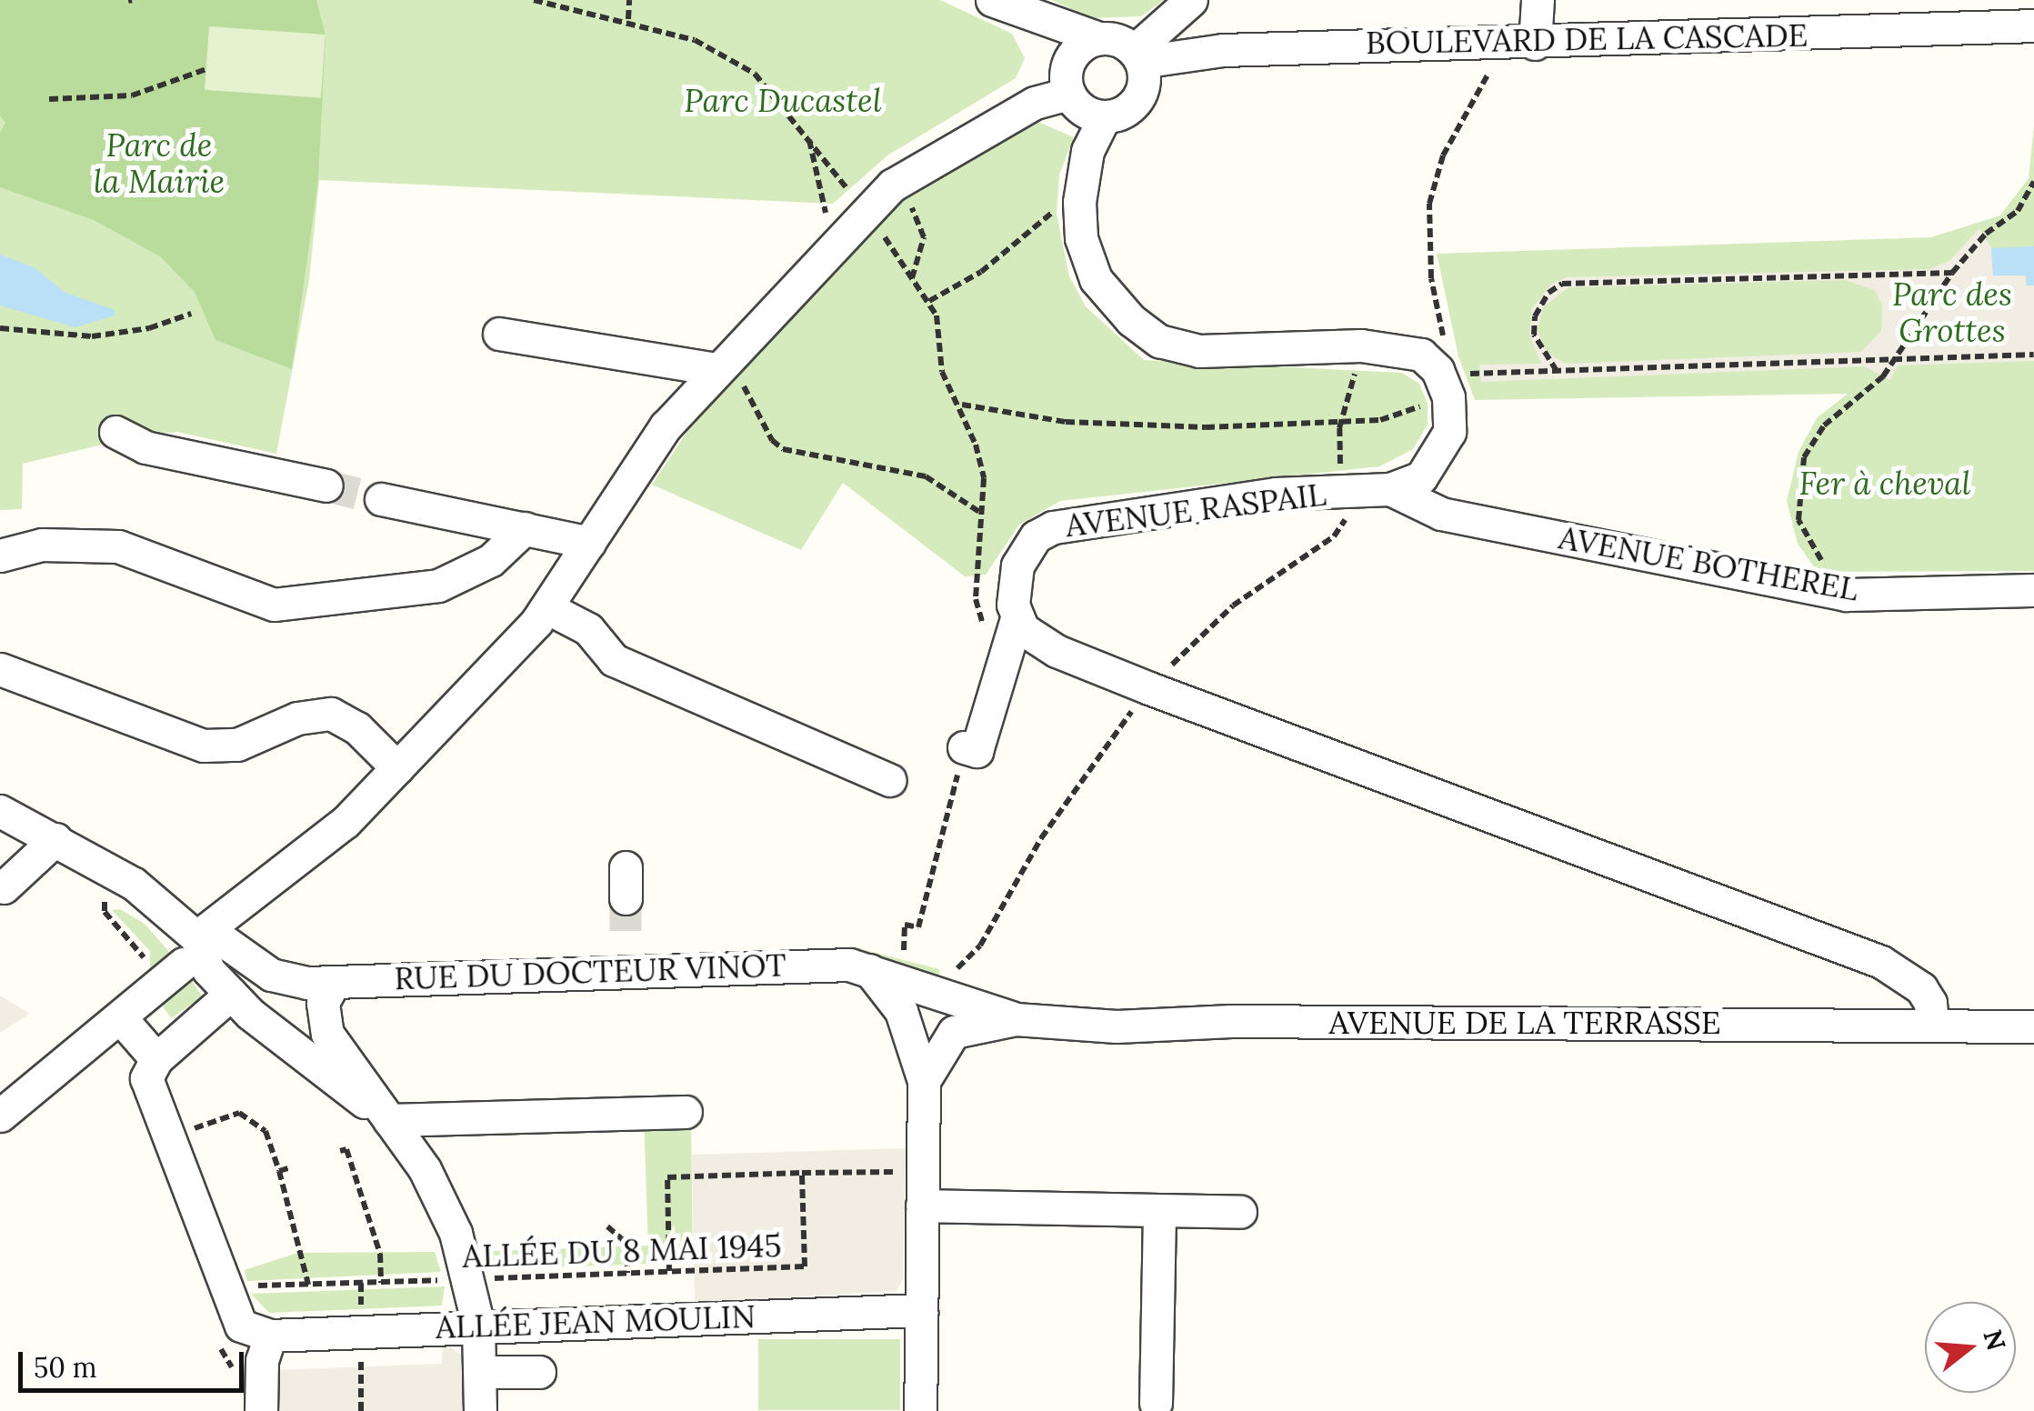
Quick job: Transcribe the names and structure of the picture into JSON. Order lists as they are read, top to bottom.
{
  "streets": {
    "street": [
      "BOULEVARD DE LA CASCADE",
      "AVENUE RASPAIL",
      "AVENUE BOTHEREL",
      "RUE DU DOCTEUR VINOT",
      "AVENUE DE LA TERRASSE",
      "ALLÉE JEAN MOULIN"
    ],
    "path": ["ALLÉE DU 8 MAI 1945"]
  },
  "crossings": [
    ["AVENUE RASPAIL", "AVENUE BOTHEREL"],
    ["RUE DU DOCTEUR VINOT", "AVENUE DE LA TERRASSE"]
  ],
  "parks": [
    "Parc Ducastel",
    "Parc de la Mairie",
    "Parc des Grottes",
    "Fer à cheval"
  ],
  "scale_bar": "50 m",
  "north": "right"
}
